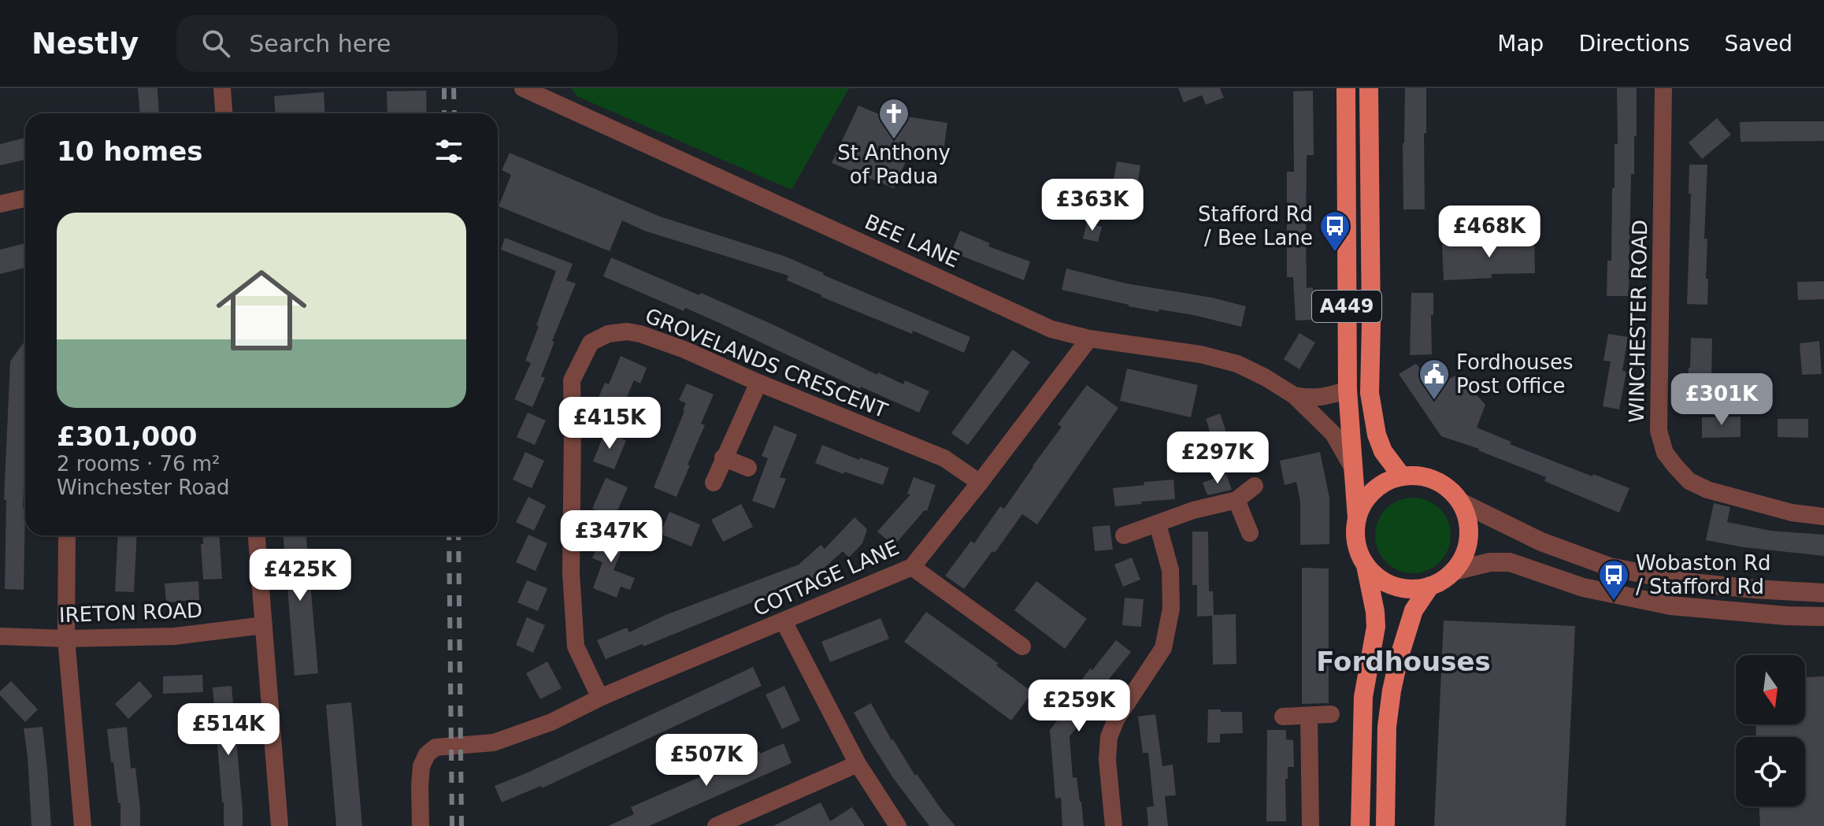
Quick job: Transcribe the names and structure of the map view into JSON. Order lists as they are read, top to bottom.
{
  "streets": {
    "highway": ["A449"],
    "street": [
      "BEE LANE",
      "WINCHESTER ROAD",
      "GROVELANDS CRESCENT",
      "COTTAGE LANE",
      "IRETON ROAD"
    ]
  },
  "crossings": [
    ["BEE LANE", "A449"],
    ["BEE LANE", "COTTAGE LANE"],
    ["GROVELANDS CRESCENT", "COTTAGE LANE"]
  ],
  "districts": ["Fordhouses"],
  "places": {
    "church": ["St Anthony of Padua"],
    "bus stop": ["Stafford Rd / Bee Lane", "Wobaston Rd / Stafford Rd"],
    "public building": ["Fordhouses Post Office"]
  },
  "north": "bottom",
  "page": {
    "header": "Nestly",
    "search": "Search here",
    "nav": ["Map", "Directions", "Saved"],
    "heading": "10 homes",
    "price": [
      "£363K",
      "£468K",
      "£301K",
      "£415K",
      "£297K",
      "£347K",
      "£425K",
      "£259K",
      "£514K",
      "£507K"
    ],
    "list": [
      {
        "name": "£301,000",
        "note": "2 rooms · 76 m² · Winchester Road"
      }
    ]
  }
}
